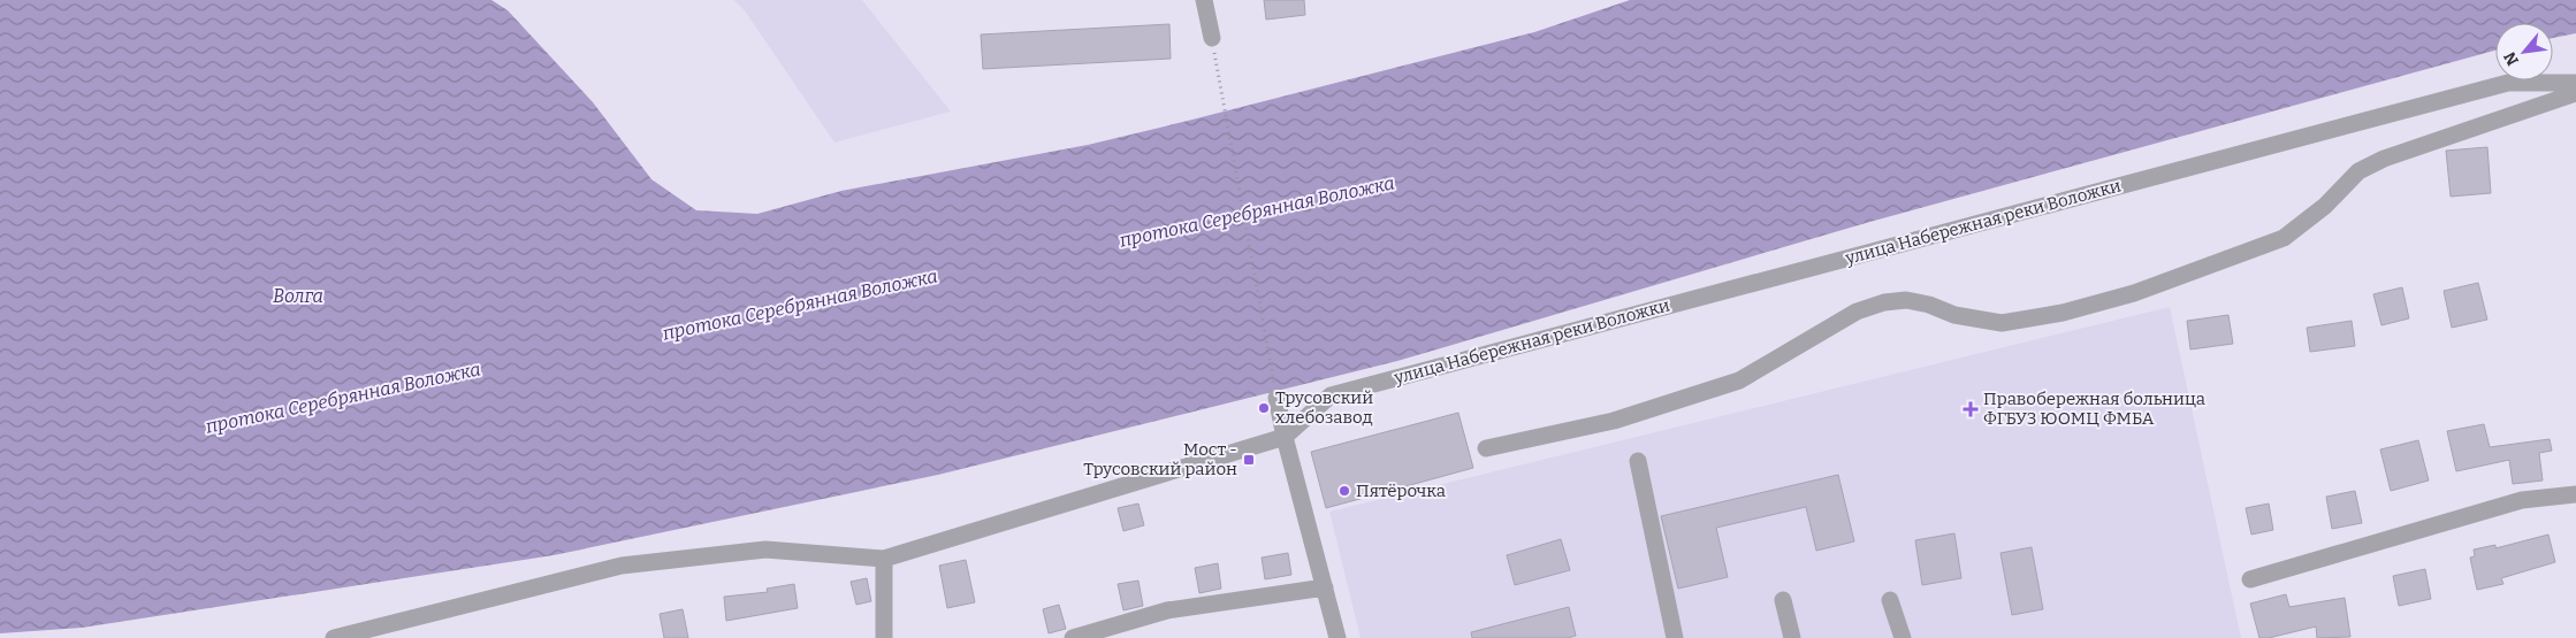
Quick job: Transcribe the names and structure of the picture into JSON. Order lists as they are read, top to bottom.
{
  "streets": {
    "street": ["улица Набережная реки Воложки"]
  },
  "water": ["протока Серебрянная Воложка", "Волга"],
  "places": {
    "other": ["Трусовский хлебозавод", "Пятёрочка"],
    "health": ["Правобережная больница ФГБУЗ ЮОМЦ ФМБА"],
    "transit": ["Мост - Трусовский район"]
  },
  "north": "bottom left"
}
